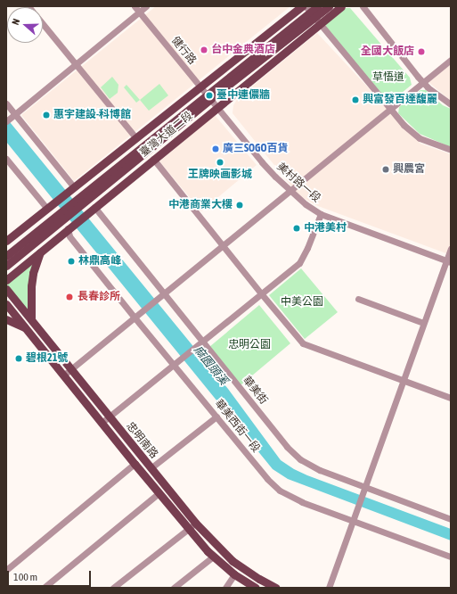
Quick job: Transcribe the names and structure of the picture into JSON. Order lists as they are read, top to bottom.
{
  "streets": {
    "main road": ["臺灣大道二段", "忠明南路"],
    "street": [
      "健行路",
      "美村路一段",
      "華美街",
      "華美西街一段"
    ]
  },
  "crossings": [
    ["健行路", "臺灣大道二段"],
    ["健行路", "美村路一段"],
    ["臺灣大道二段", "美村路一段"],
    ["臺灣大道二段", "華美街"],
    ["臺灣大道二段", "華美西街一段"]
  ],
  "water": ["麻園頭溪"],
  "parks": ["草悟道", "中美公園", "忠明公園"],
  "places": [
    "台中金典酒店",
    "全國大飯店",
    "臺中連儂牆",
    "興富發百達馥麗",
    "惠宇建設-科博館",
    "廣三SOGO百貨",
    "王牌映画影城",
    "興農宮",
    "中港商業大樓",
    "中港美村",
    "林鼎高峰",
    "長春診所",
    "碧根21號"
  ],
  "scale_bar": "100 m",
  "north": "left"
}
